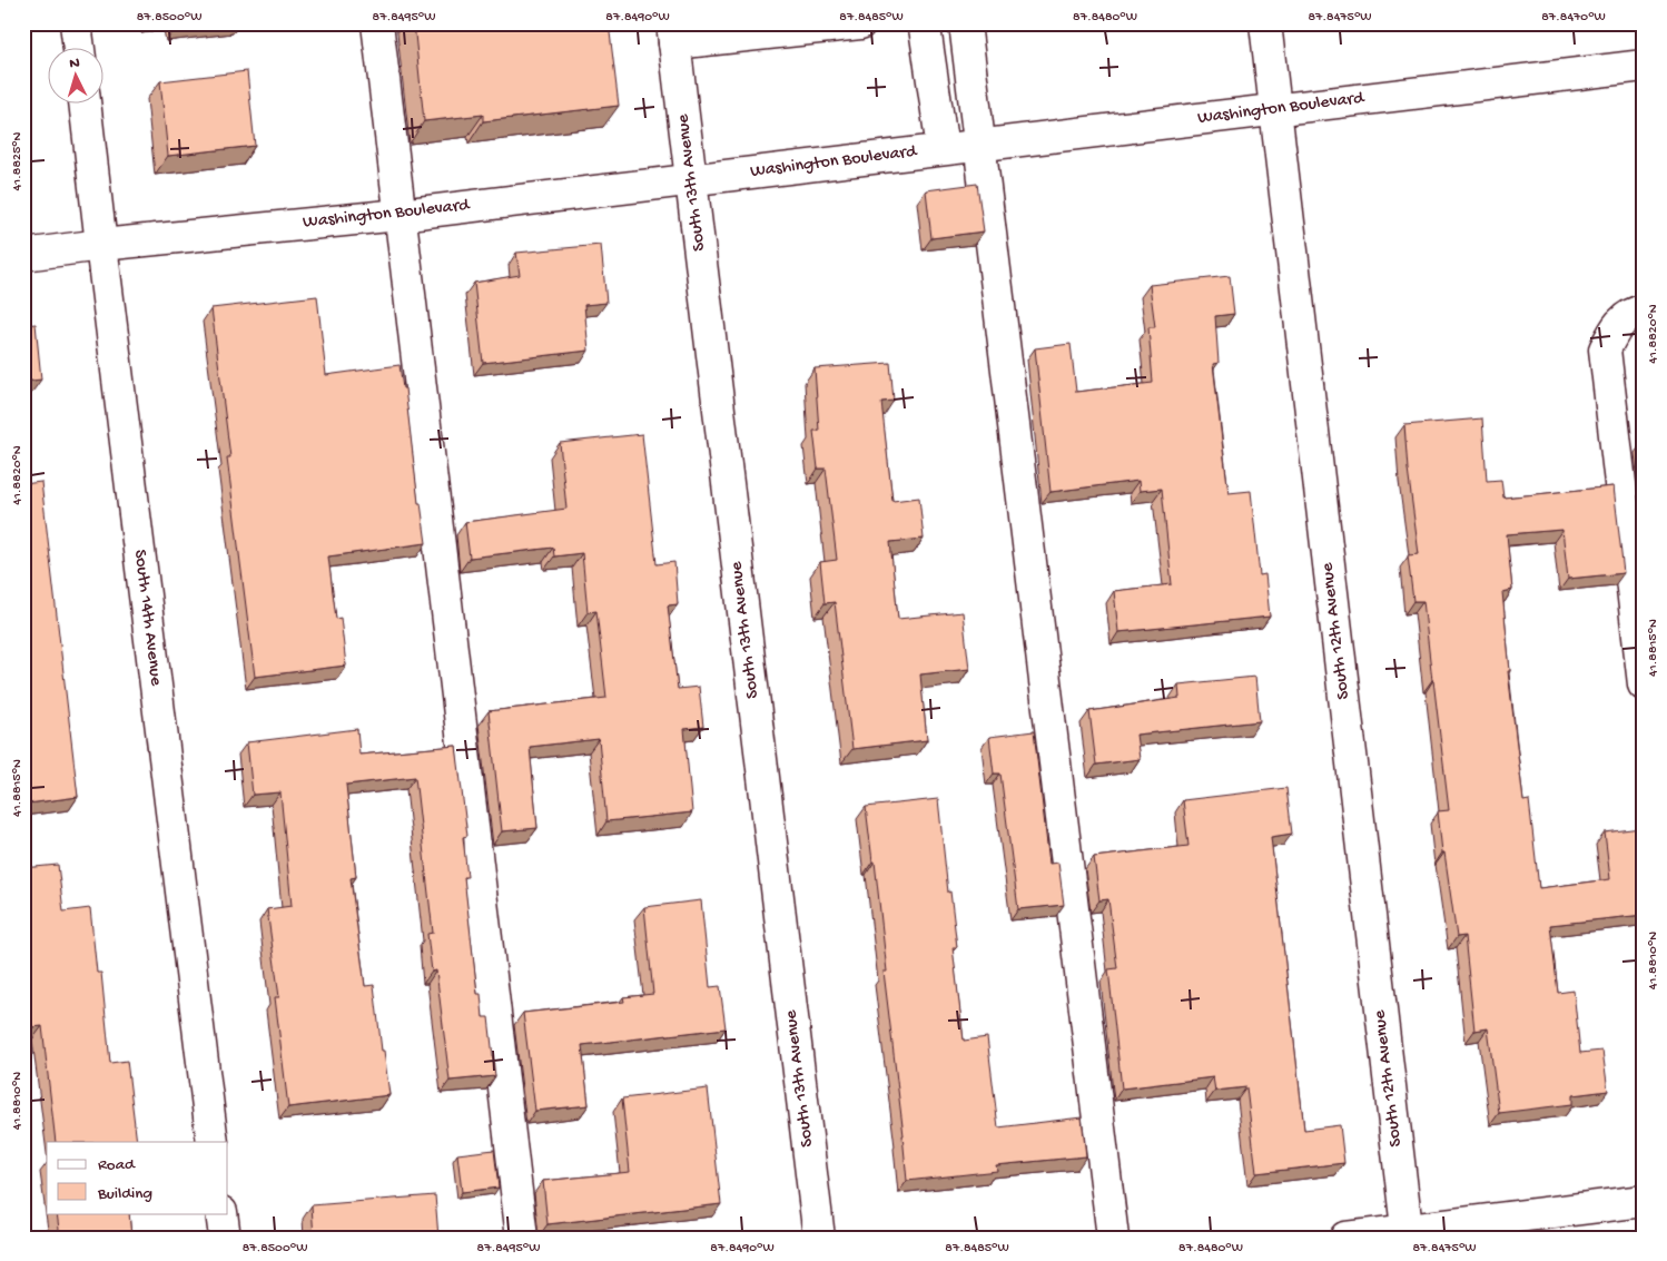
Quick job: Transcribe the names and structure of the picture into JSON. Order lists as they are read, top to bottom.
{
  "streets": {
    "street": [
      "Washington Boulevard",
      "South 13th Avenue",
      "South 14th Avenue",
      "South 12th Avenue"
    ]
  },
  "crossings": [
    ["Washington Boulevard", "South 13th Avenue"],
    ["Washington Boulevard", "South 14th Avenue"],
    ["Washington Boulevard", "South 12th Avenue"]
  ],
  "legend": ["Road", "Building"],
  "north": "top",
  "coordinates": [
    "87.8500°W",
    "87.8495°W",
    "87.8490°W",
    "87.8485°W",
    "87.8480°W",
    "87.8475°W",
    "87.8470°W",
    "41.8825°N",
    "41.8820°N",
    "41.8815°N",
    "41.8810°N"
  ]
}
